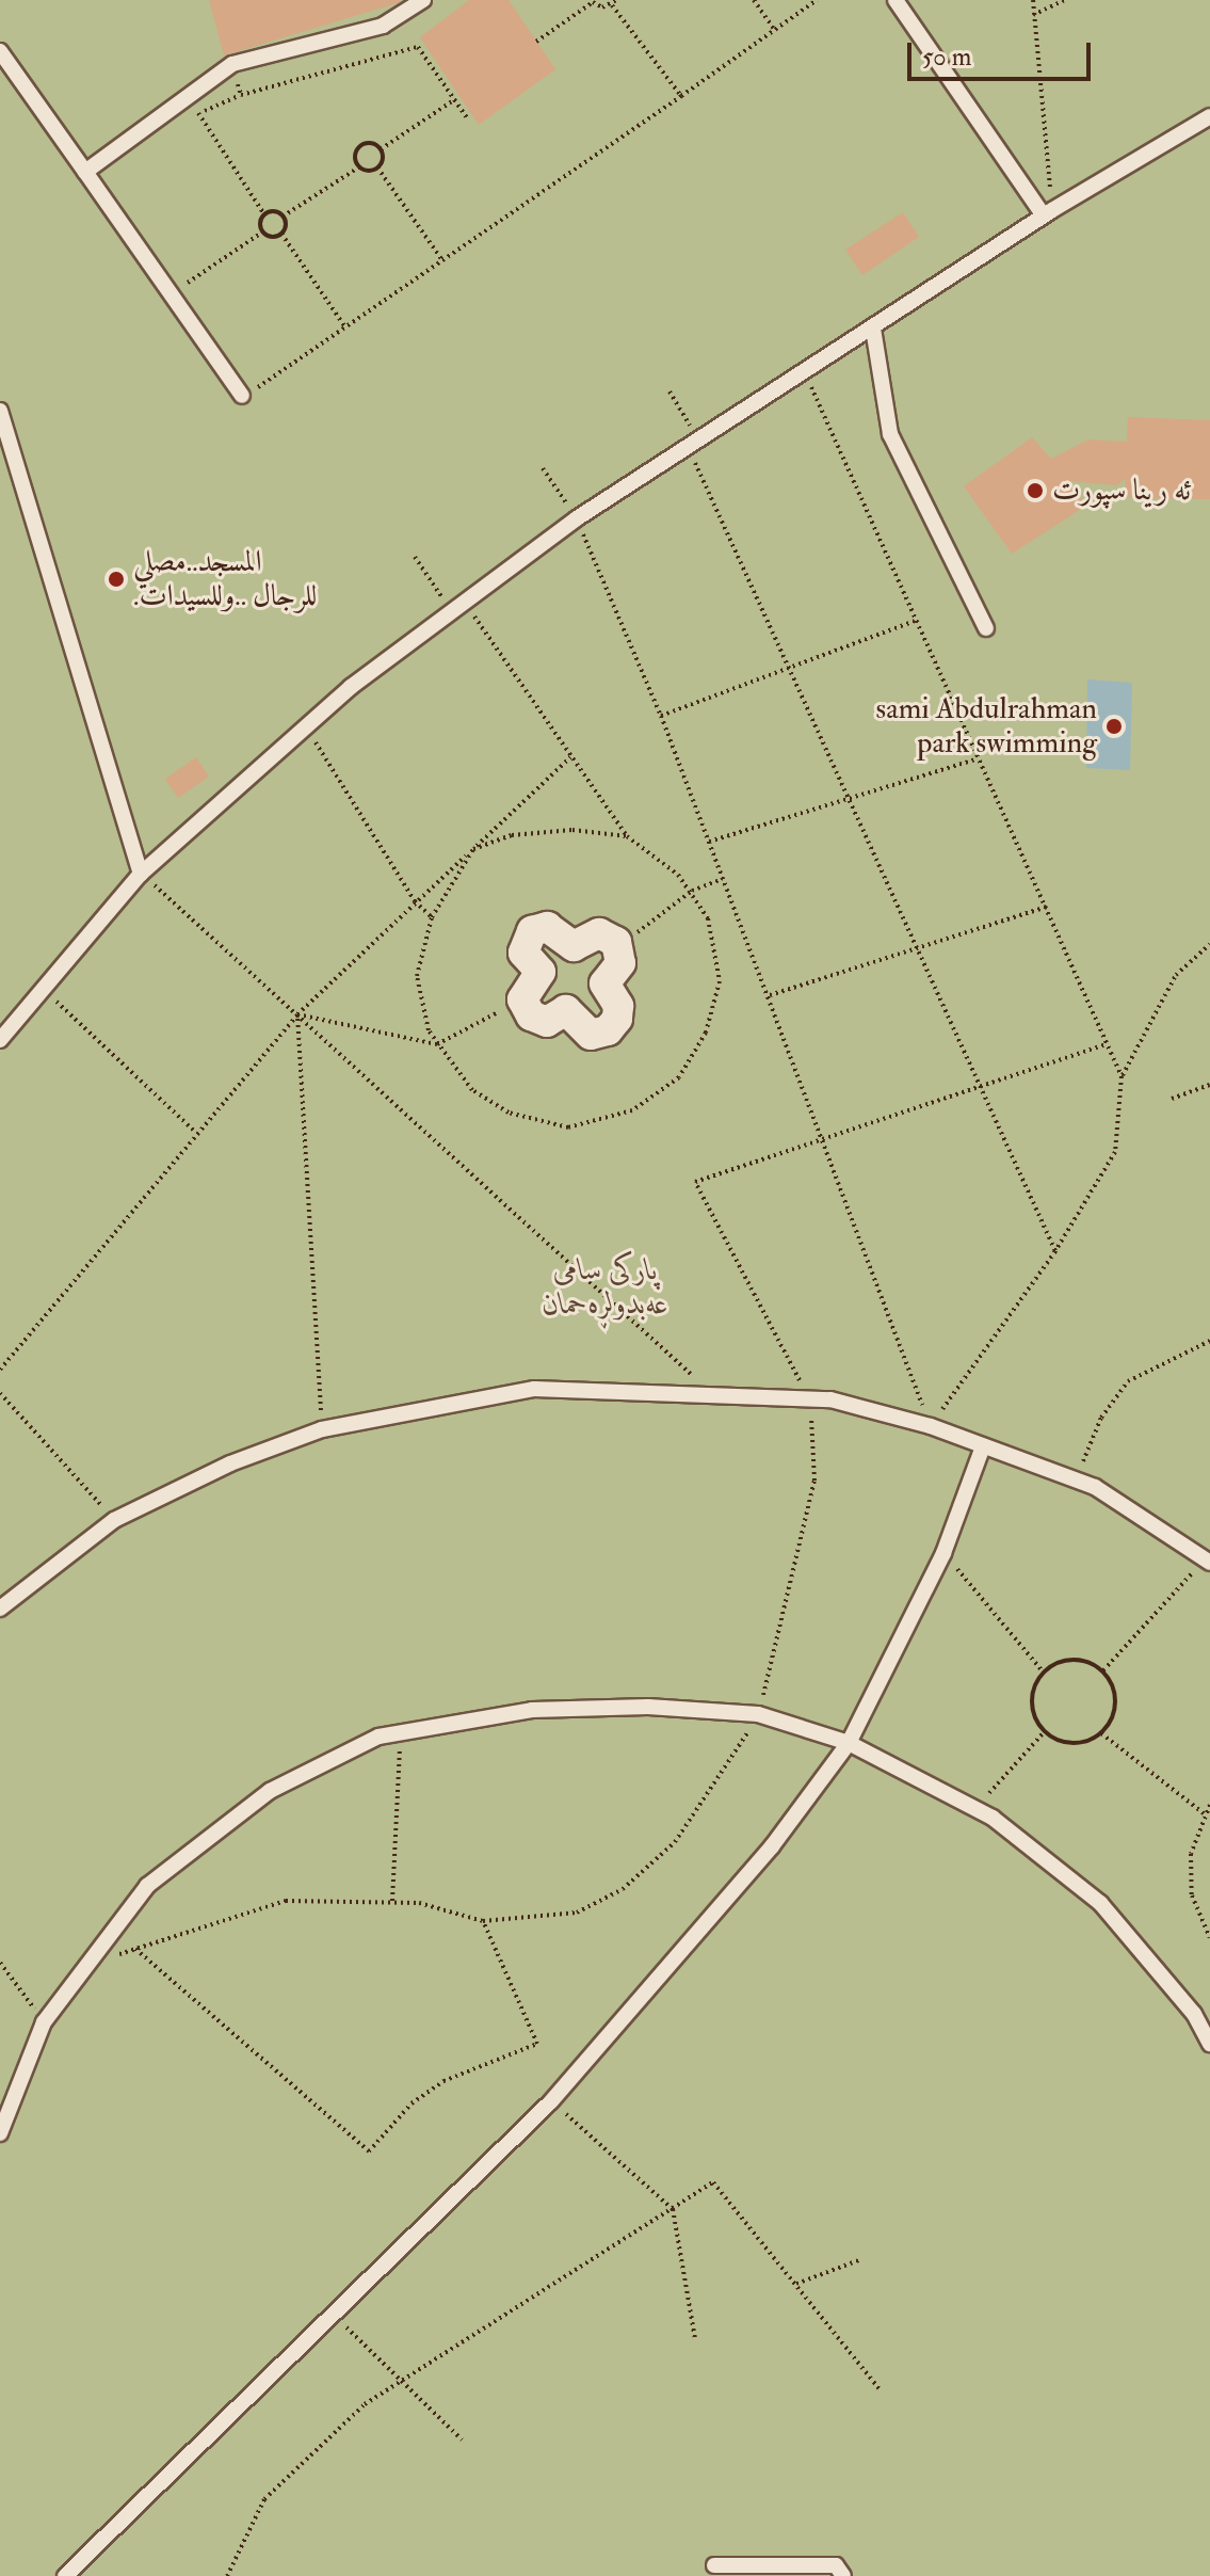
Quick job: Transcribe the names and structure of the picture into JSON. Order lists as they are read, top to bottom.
{
  "parks": ["پارکی سامی عەبدولڕەحمان"],
  "places": ["ئه رينا سپورت", "المسجد..مصلي .للرجال ..وللسيدات", "sami Abdulrahman park swimming"],
  "scale_bar": "50 m"
}
